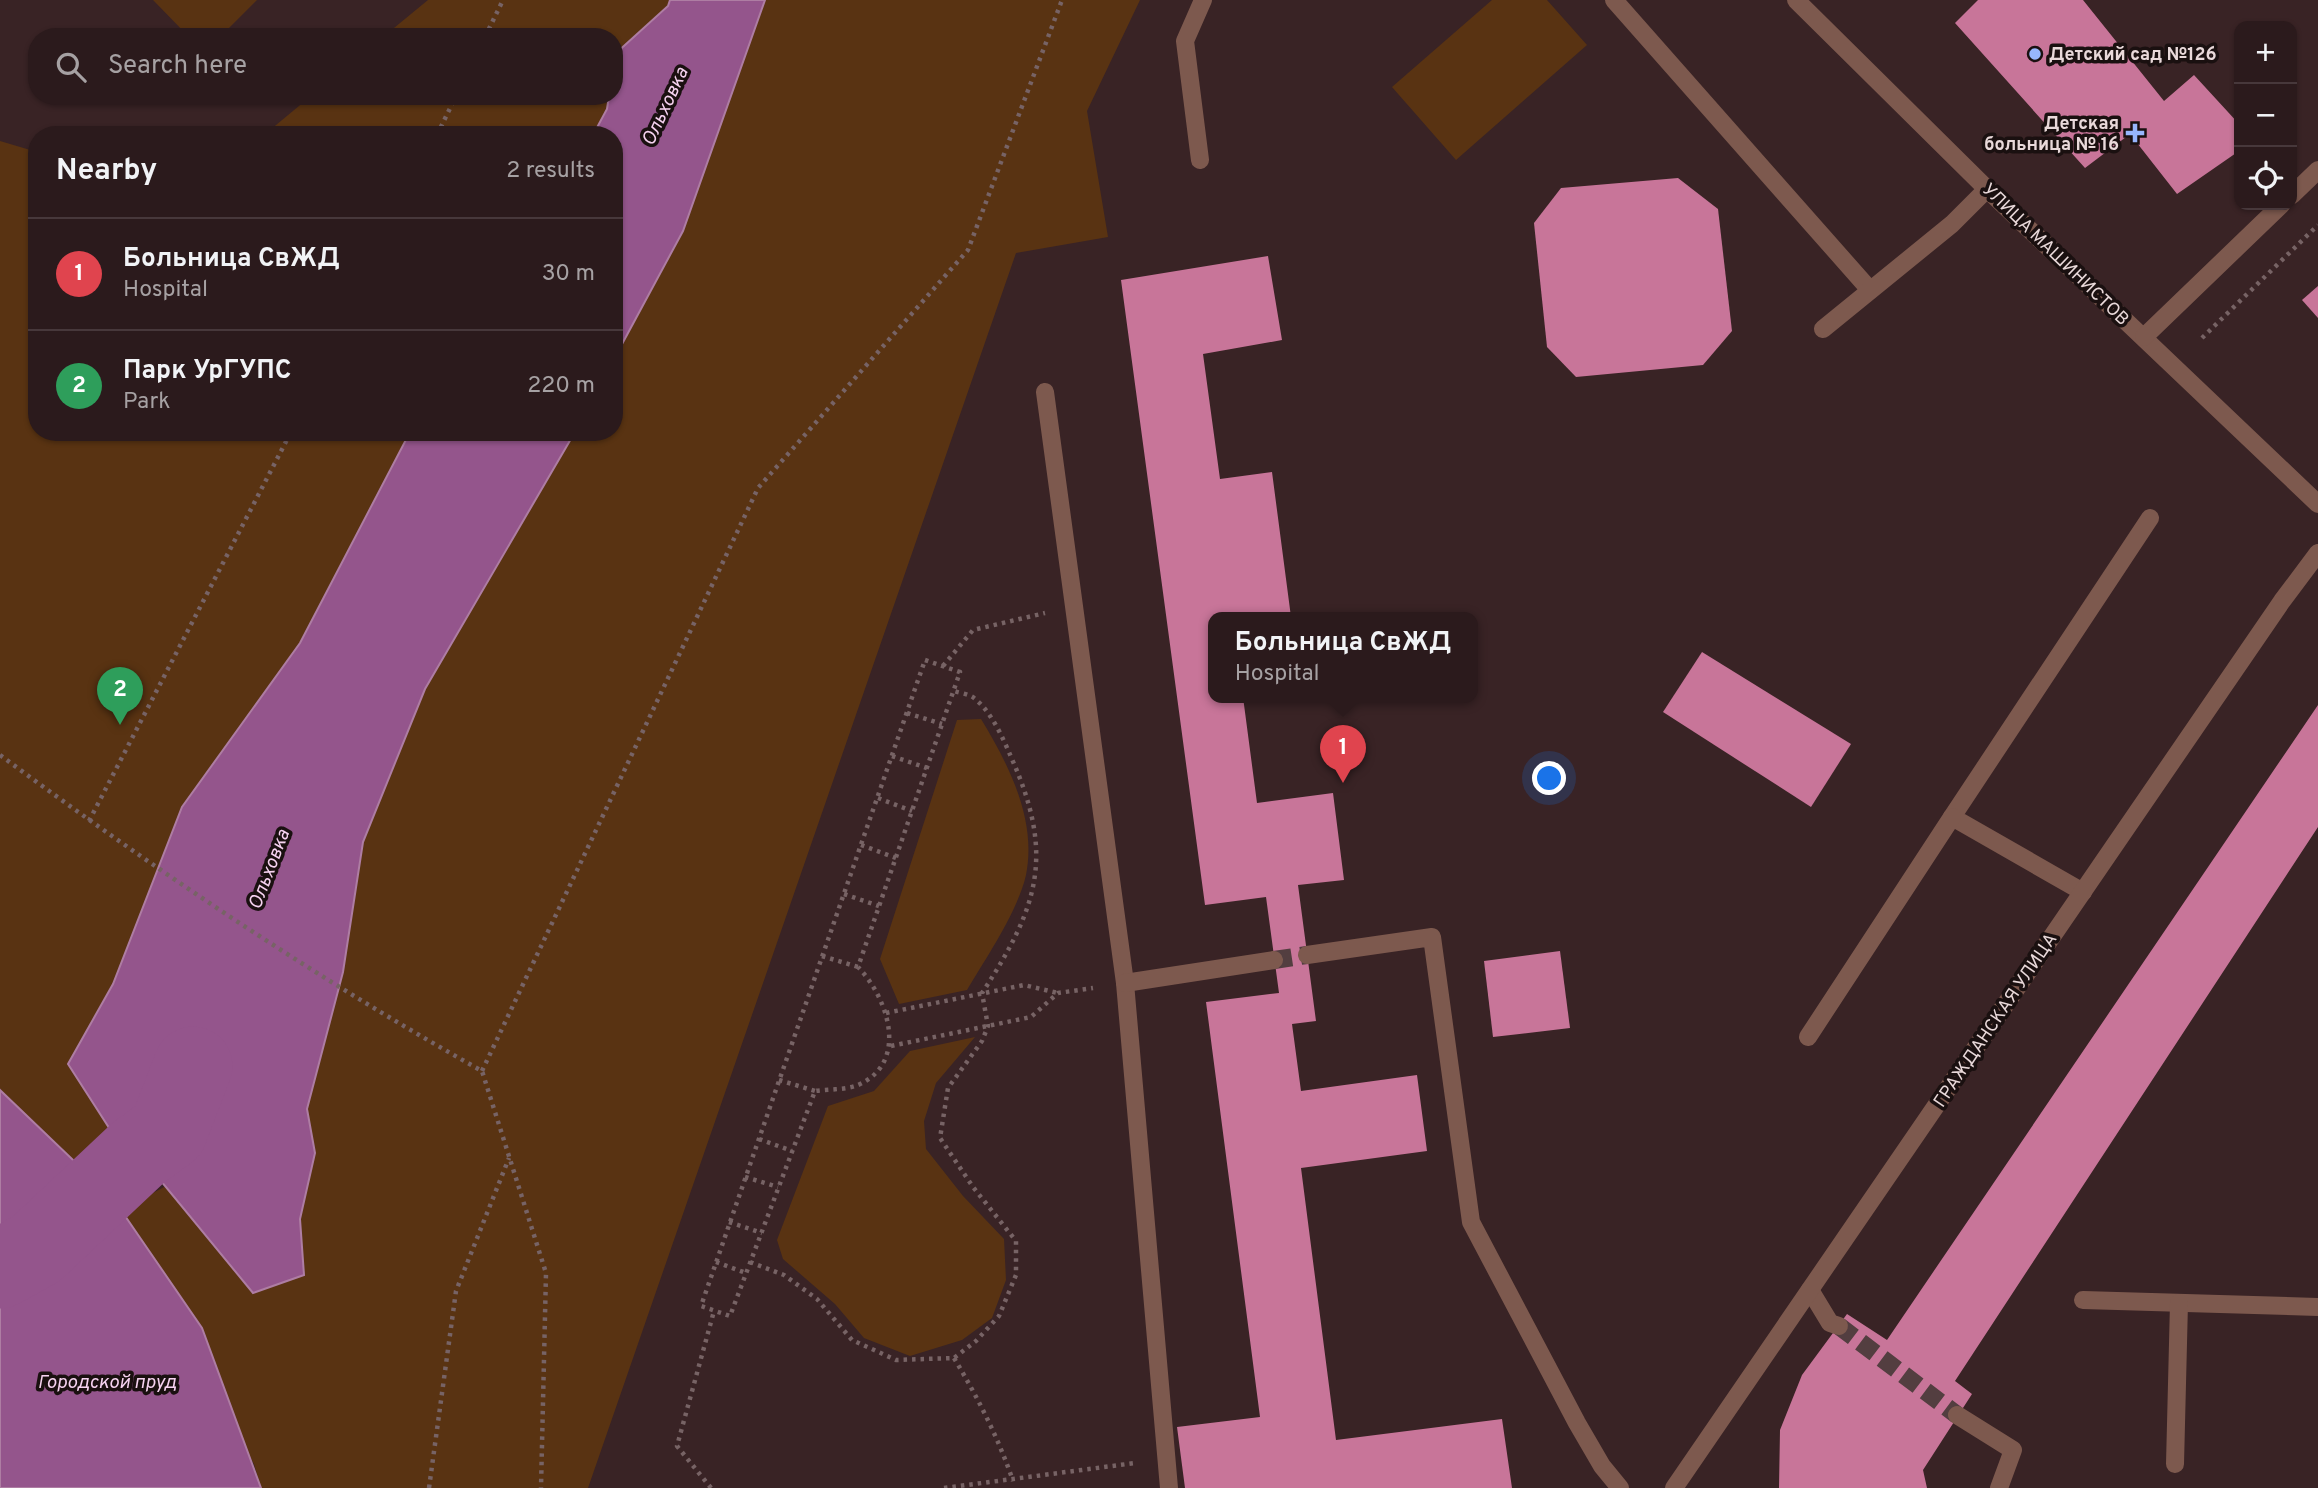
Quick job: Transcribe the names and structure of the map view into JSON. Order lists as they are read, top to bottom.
{
  "streets": {
    "street": ["УЛИЦА МАШИНИСТОВ", "ГРАЖДАНСКАЯ УЛИЦА"]
  },
  "water": ["Ольховка", "Городской пруд"],
  "places": {
    "other": ["Детский сад №126"],
    "health": ["Детская больница № 16"]
  },
  "page": {
    "map_buttons": ["+", "−"],
    "search": "Search here",
    "heading": ["Nearby", "2 results"],
    "list": [
      {
        "mark": "1",
        "name": "Больница СвЖД",
        "note": "Hospital",
        "value": "30 m"
      },
      {
        "mark": "2",
        "name": "Парк УрГУПС",
        "note": "Park",
        "value": "220 m"
      }
    ],
    "popup": ["Больница СвЖД", "Hospital"],
    "pins": ["2", "1"]
  }
}
